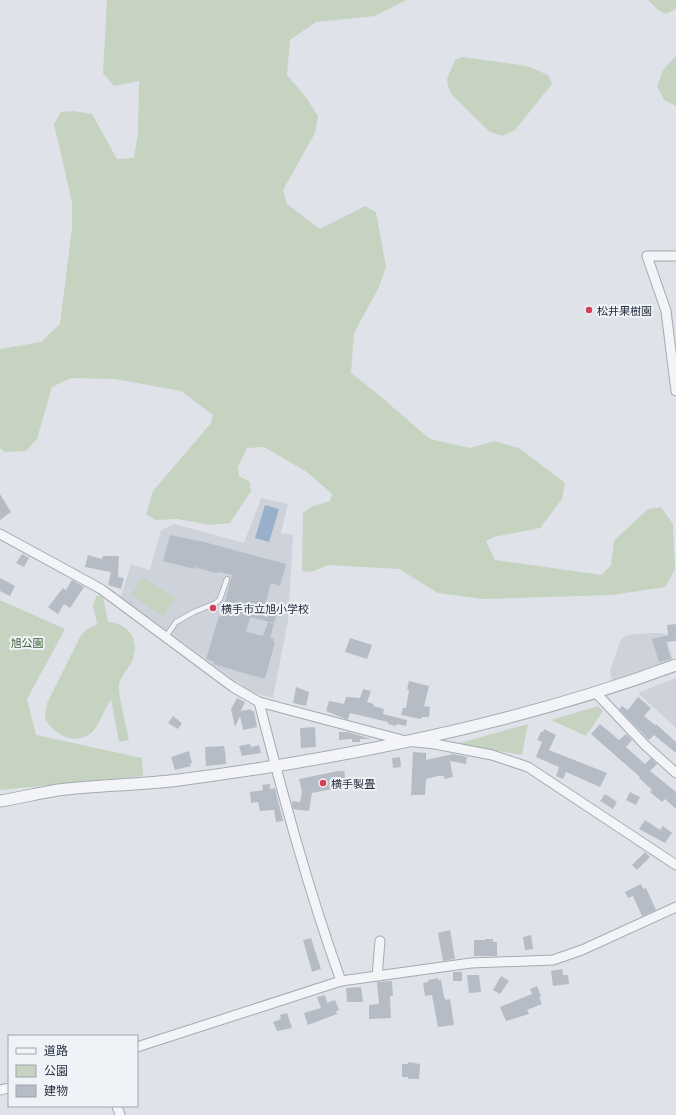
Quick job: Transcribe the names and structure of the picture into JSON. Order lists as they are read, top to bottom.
{
  "parks": ["旭公園"],
  "places": ["松井果樹園", "横手市立旭小学校", "横手製畳"],
  "legend": ["道路", "公園", "建物"]
}
